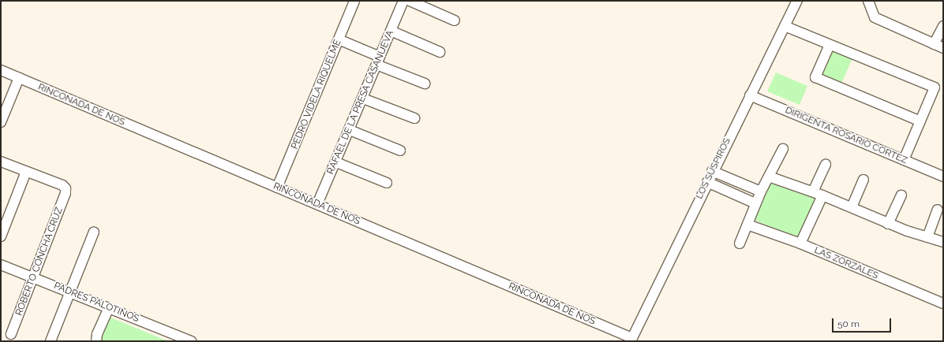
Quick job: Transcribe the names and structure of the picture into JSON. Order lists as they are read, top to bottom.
{
  "streets": {
    "street": [
      "PEDRO VIDELA RIQUELME",
      "RAFAEL DE LA PRESA CASANUEVA",
      "RINCONADA DE NOS",
      "DIRIGENTA ROSARIO CORTEZ",
      "LOS SUSPIROS",
      "ROBERTO CONCHA CRUZ",
      "LAS ZORZALES",
      "PADRES PALOTINOS"
    ]
  },
  "crossings": [
    ["PEDRO VIDELA RIQUELME", "RINCONADA DE NOS"],
    ["RAFAEL DE LA PRESA CASANUEVA", "RINCONADA DE NOS"],
    ["RINCONADA DE NOS", "LOS SUSPIROS"],
    ["DIRIGENTA ROSARIO CORTEZ", "LOS SUSPIROS"],
    ["ROBERTO CONCHA CRUZ", "PADRES PALOTINOS"]
  ],
  "scale_bar": "50 m"
}
